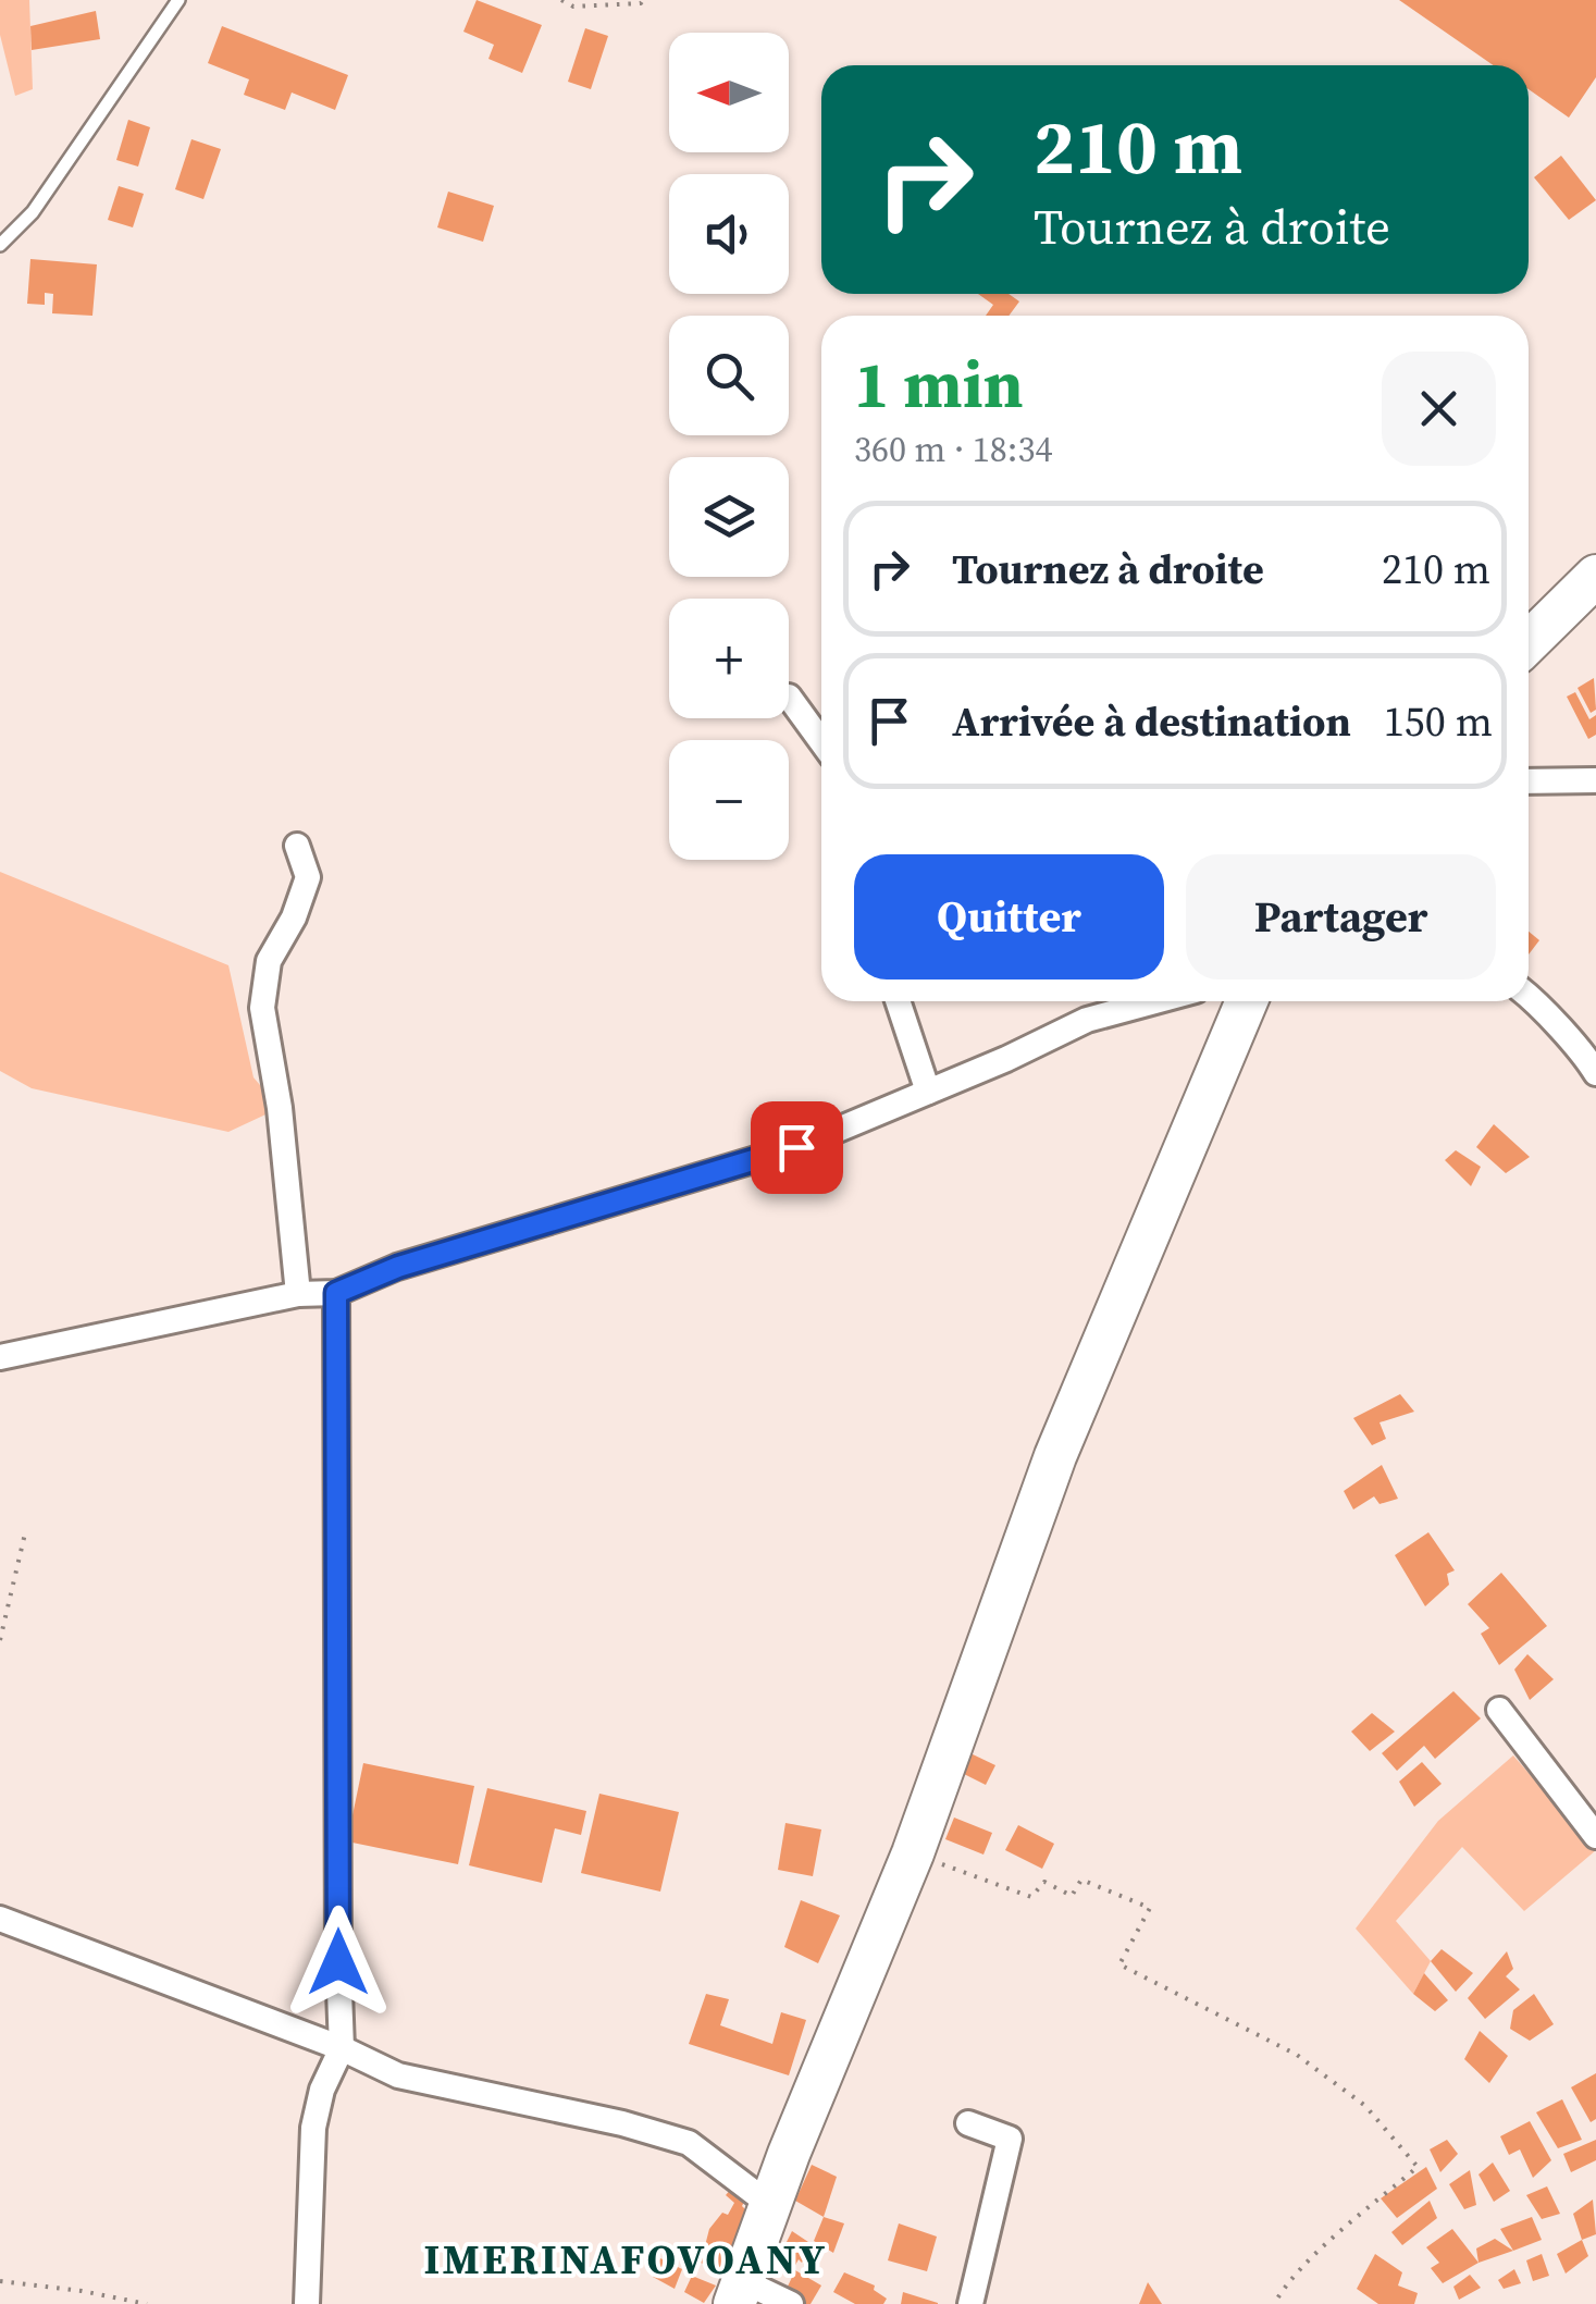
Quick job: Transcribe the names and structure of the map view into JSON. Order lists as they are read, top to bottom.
{
  "districts": ["IMERINAFOVOANY"],
  "north": "left",
  "page": {
    "map_buttons": ["+", "−"],
    "turn": ["210 m", "Tournez à droite"],
    "heading": ["1 min", "360 m · 18:34"],
    "list": [
      {
        "name": "Tournez à droite",
        "value": "210 m"
      },
      {
        "name": "Arrivée à destination",
        "value": "150 m"
      }
    ],
    "buttons": ["Quitter", "Partager"]
  }
}
